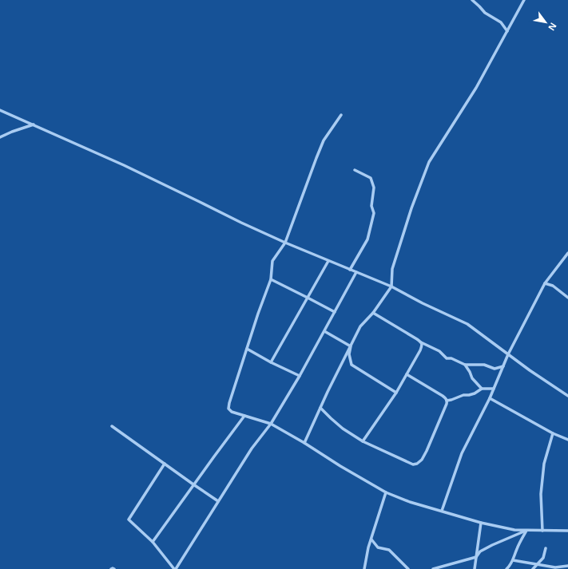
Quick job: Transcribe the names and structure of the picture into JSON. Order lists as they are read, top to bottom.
{
  "north": "bottom right"
}
